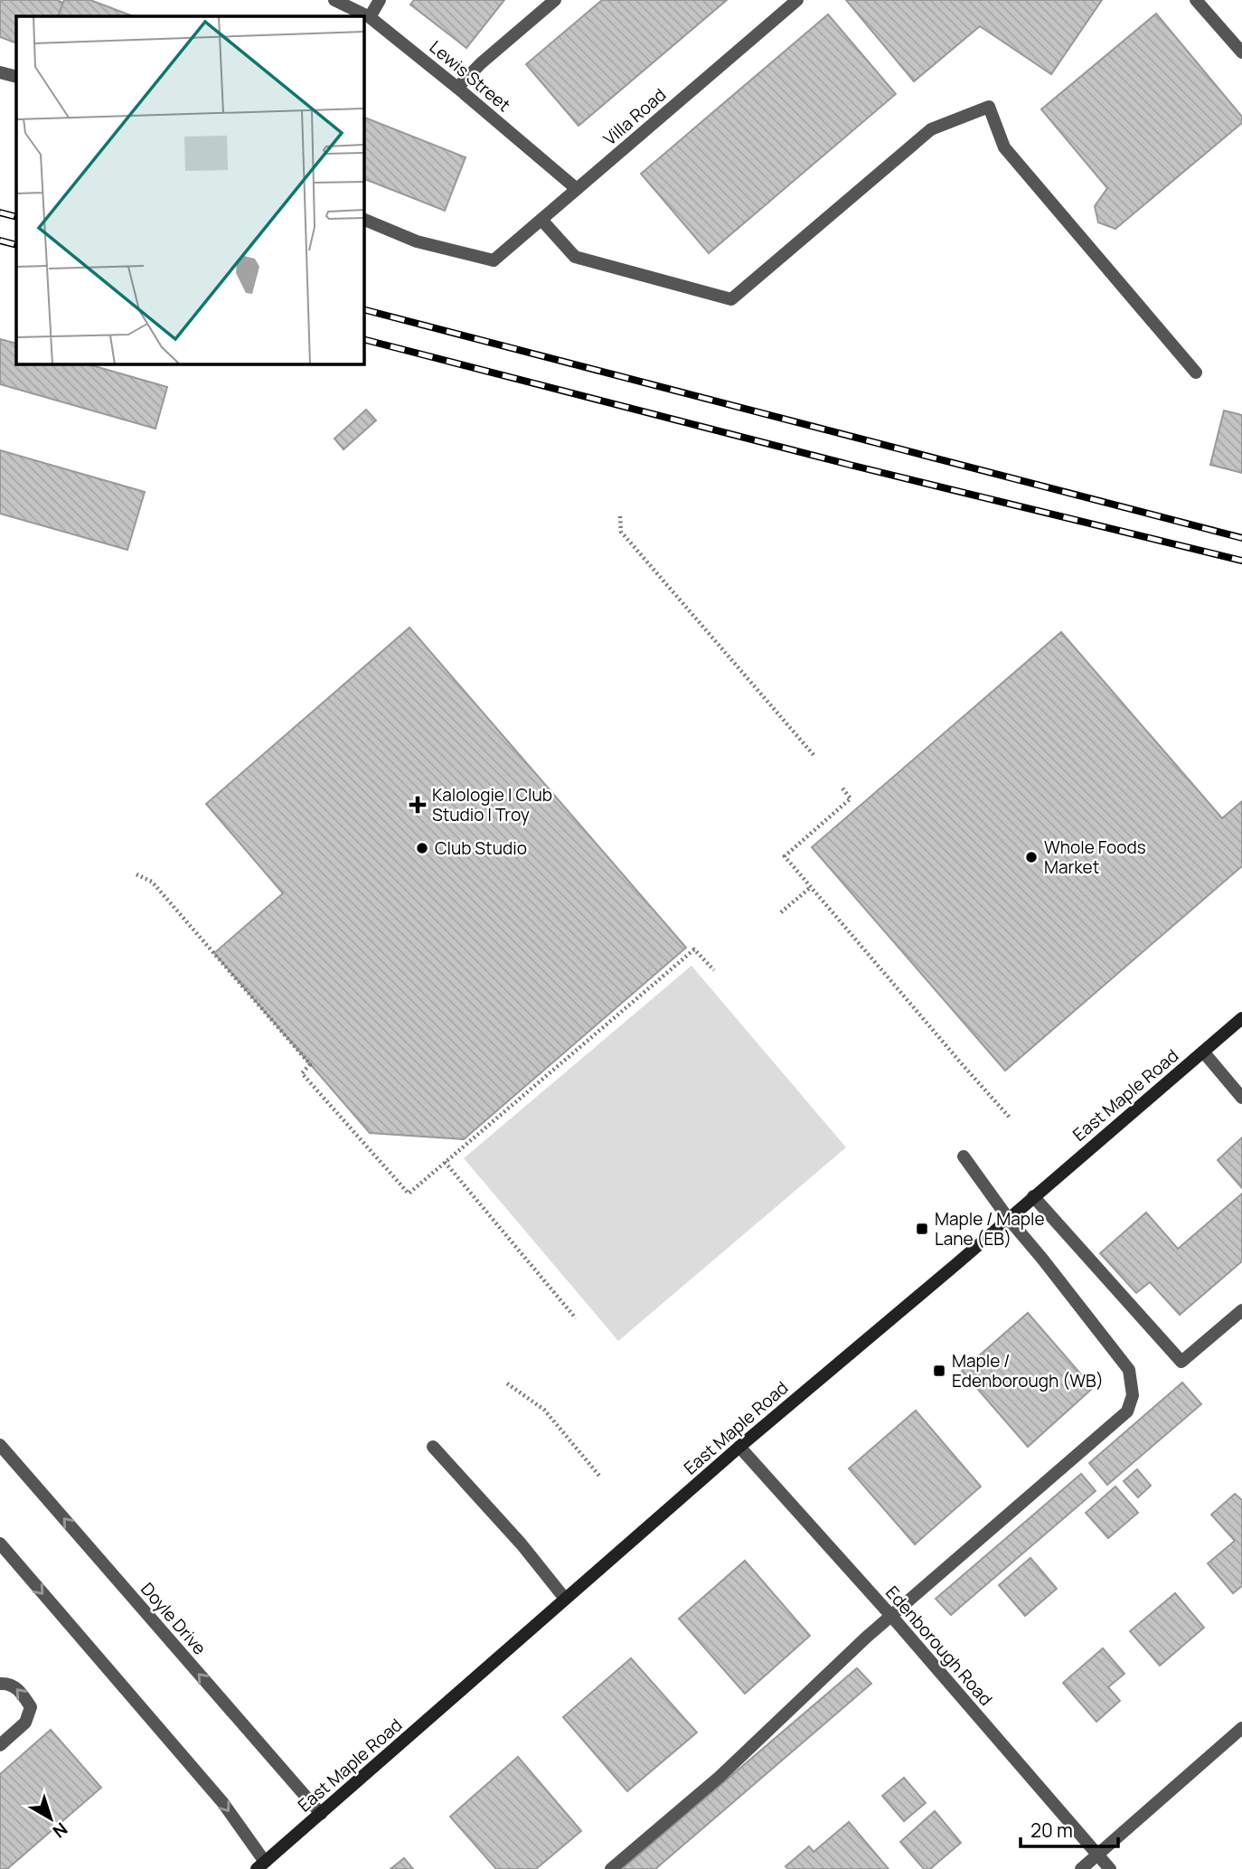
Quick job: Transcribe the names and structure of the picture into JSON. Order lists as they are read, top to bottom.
{
  "streets": {
    "main road": ["East Maple Road"],
    "street": [
      "Lewis Street",
      "Villa Road",
      "Doyle Drive",
      "Edenborough Road"
    ]
  },
  "crossings": [
    ["Lewis Street", "Villa Road"],
    ["East Maple Road", "Doyle Drive"],
    ["East Maple Road", "Edenborough Road"]
  ],
  "places": {
    "health": ["Kalologie | Club Studio | Troy"],
    "other": ["Club Studio", "Whole Foods Market"],
    "transit": ["Maple / Maple Lane (EB)", "Maple / Edenborough (WB)"]
  },
  "scale_bar": "20 m",
  "north": "bottom right"
}
